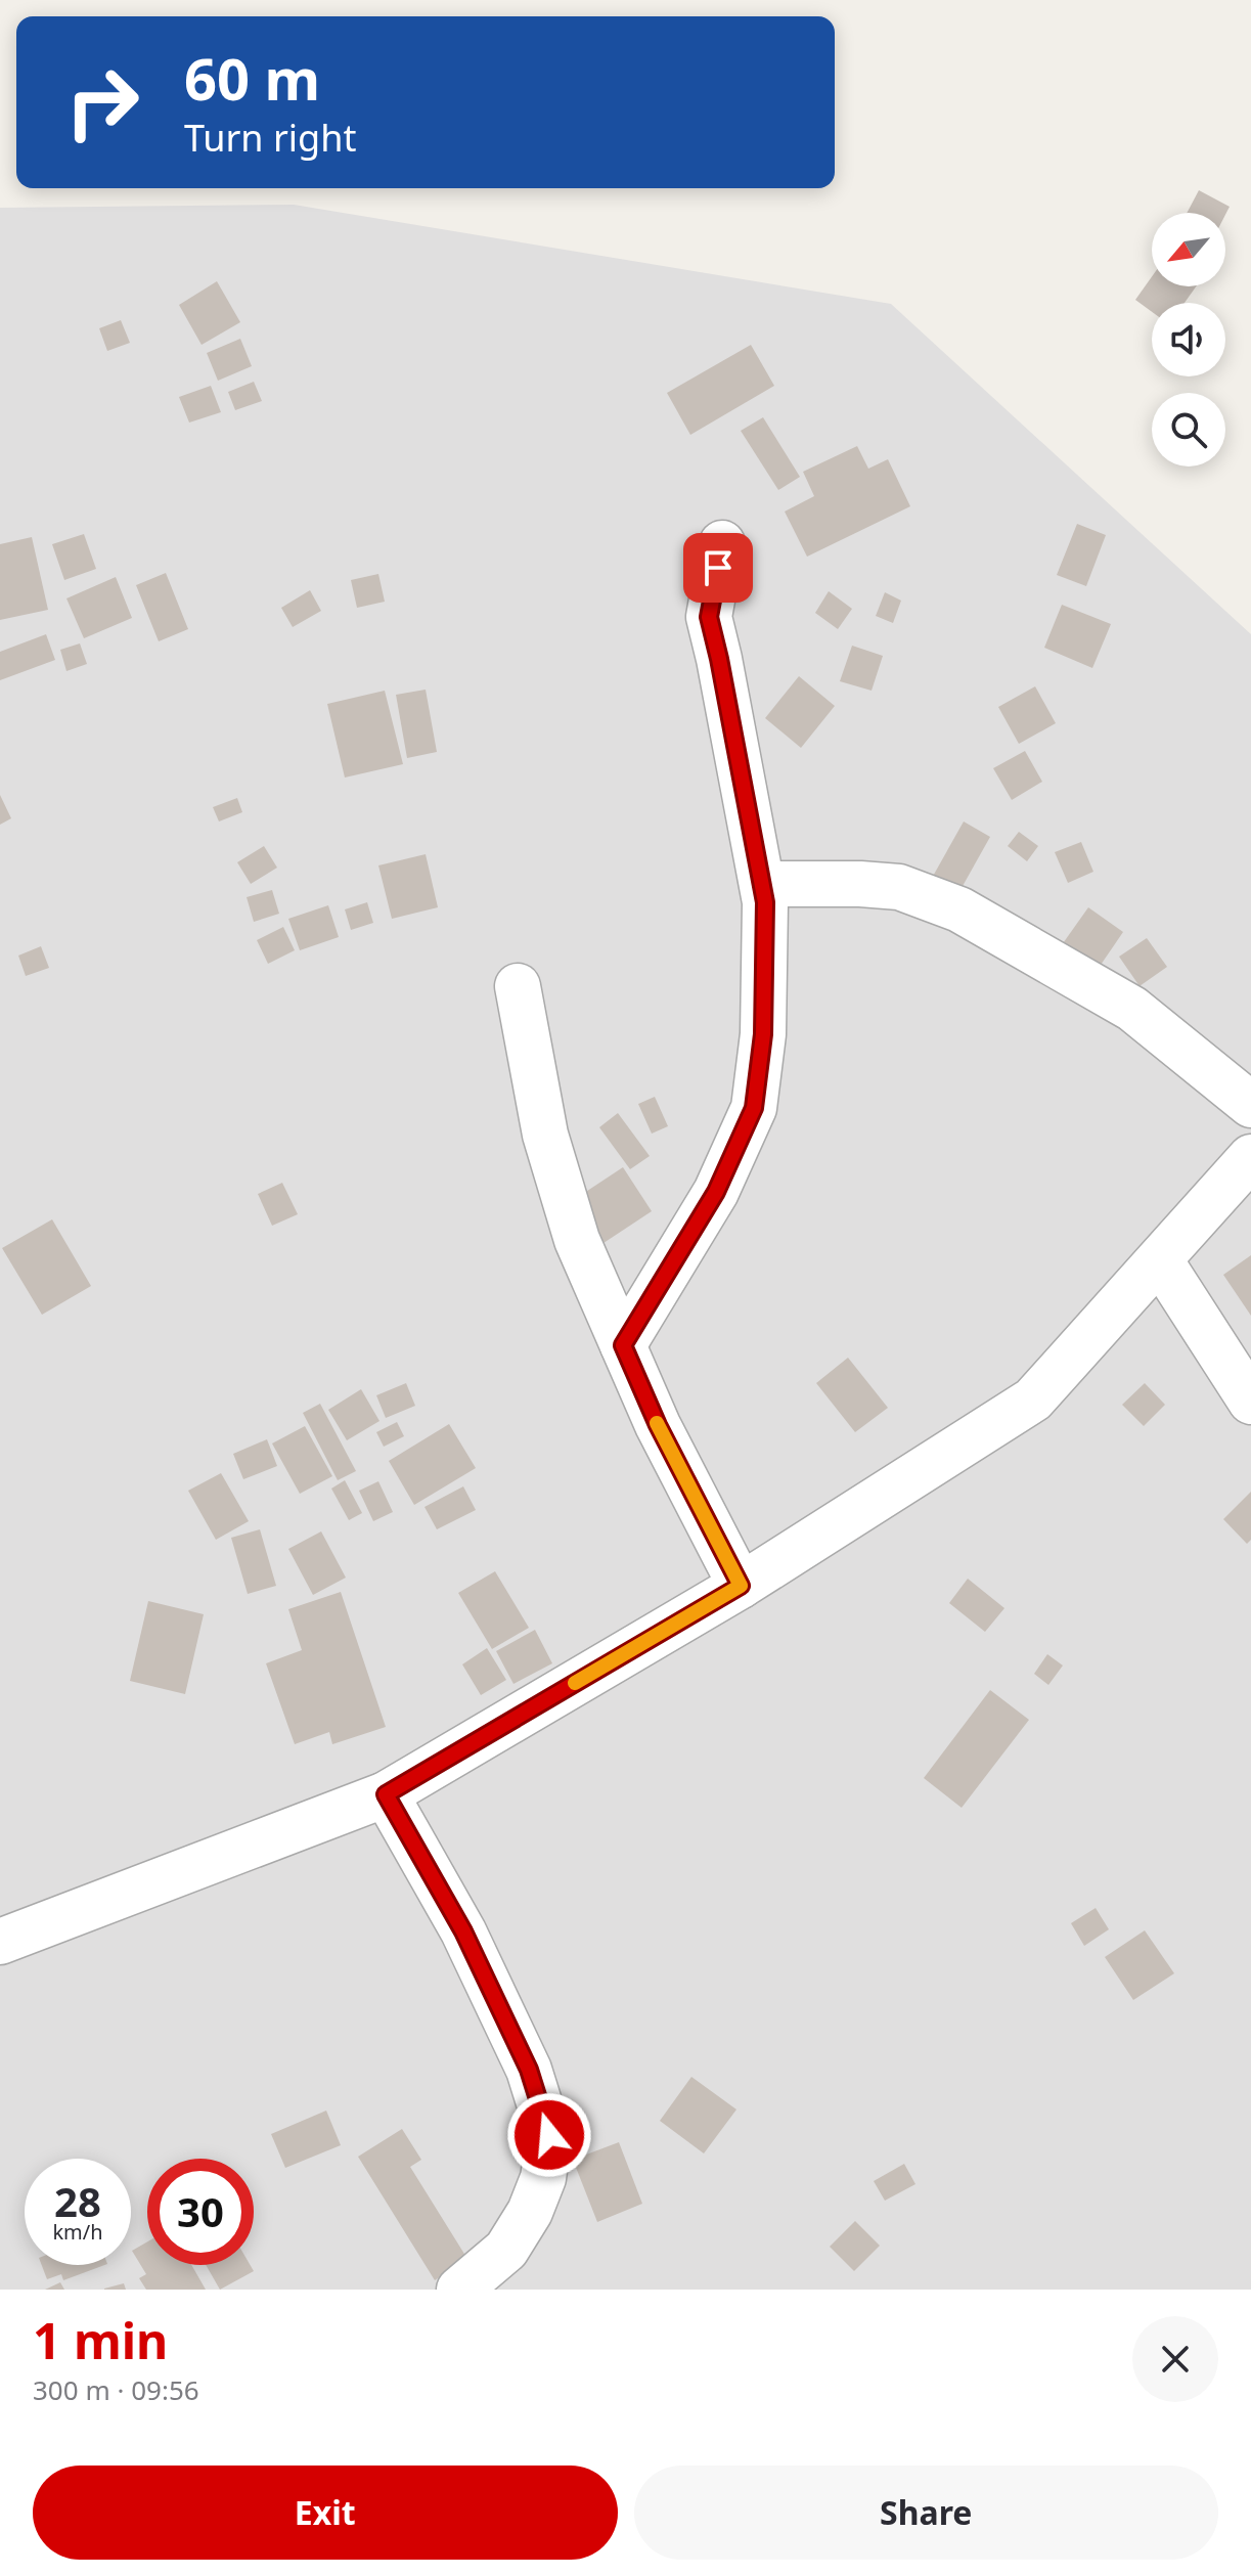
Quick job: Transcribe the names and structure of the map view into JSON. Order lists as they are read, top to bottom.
{
  "north": "bottom left",
  "page": {
    "turn": ["60 m", "Turn right"],
    "speed": "28 km/h",
    "limit": "30",
    "heading": ["1 min", "300 m · 09:56"],
    "buttons": ["Exit", "Share"]
  }
}
